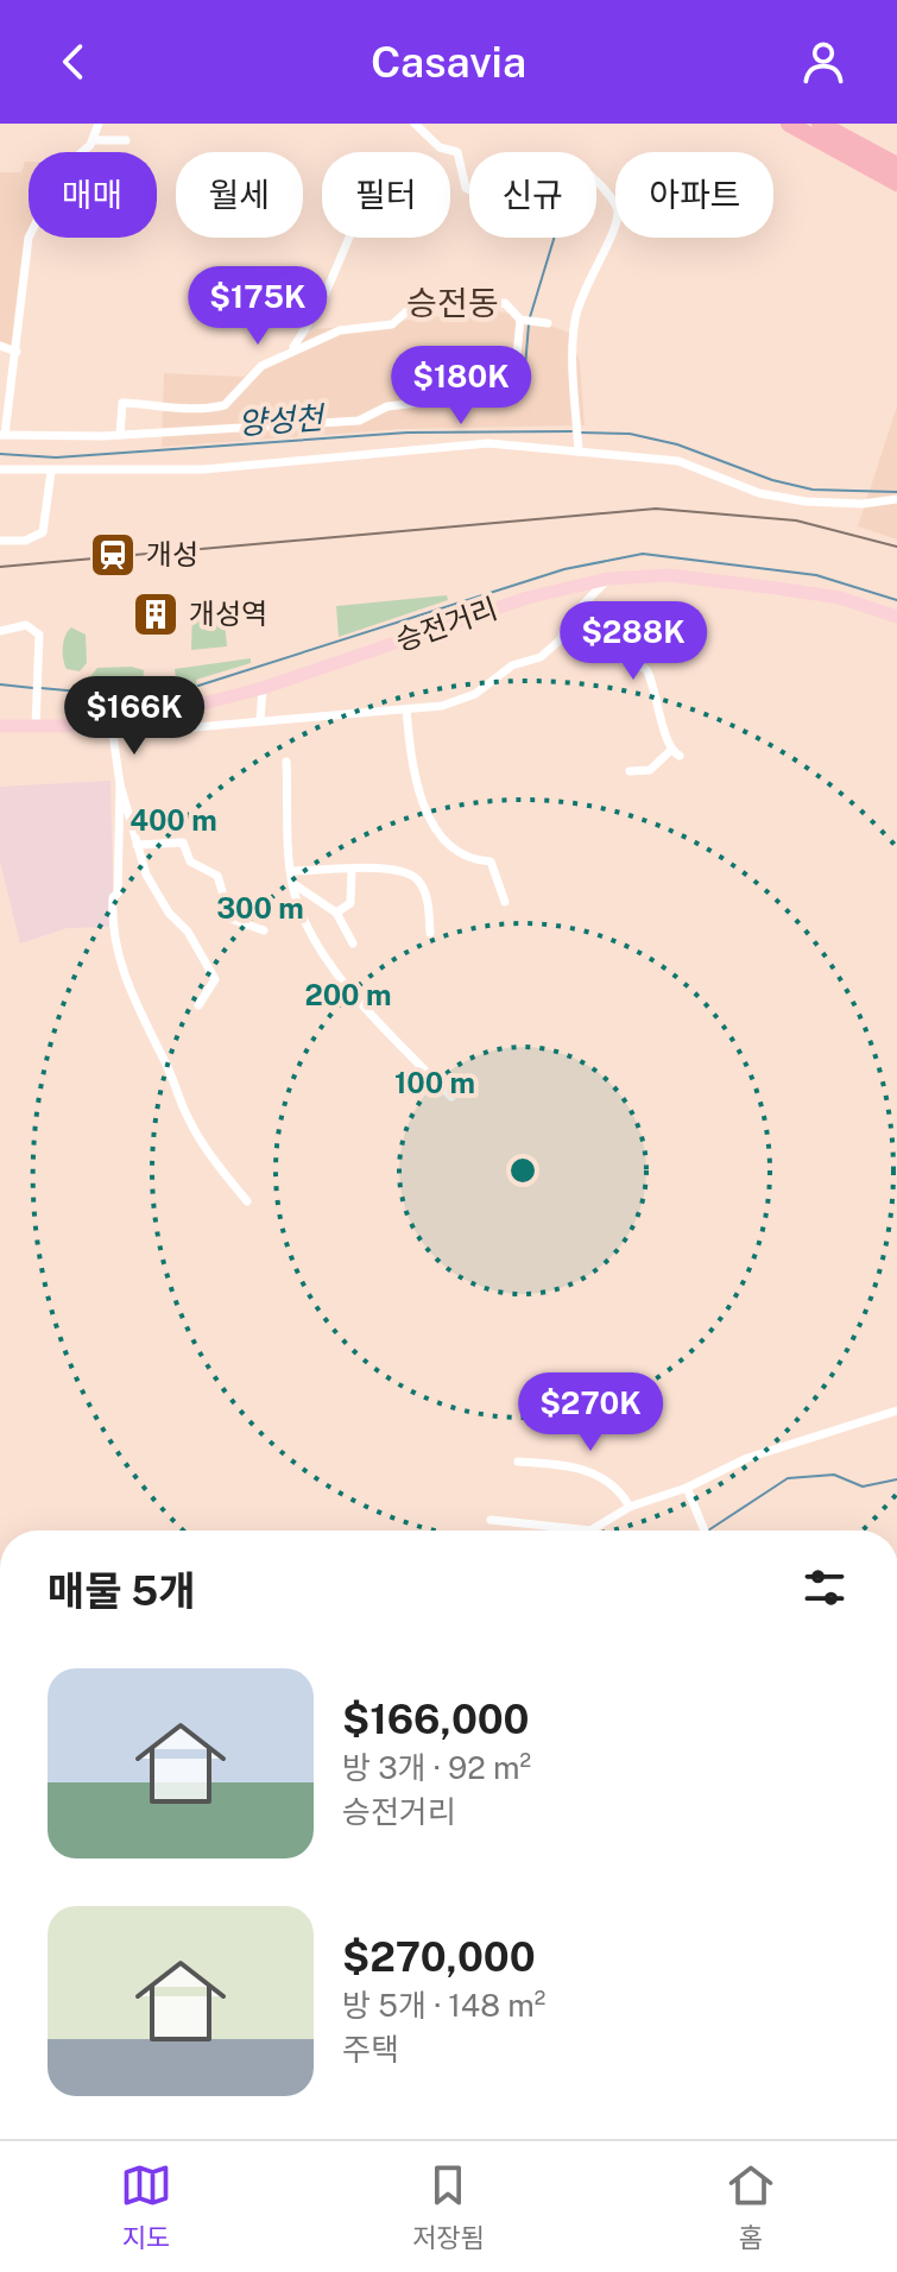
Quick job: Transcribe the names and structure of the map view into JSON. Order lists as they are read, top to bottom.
{
  "streets": {
    "main road": ["승전거리"]
  },
  "districts": ["승전동"],
  "water": ["양성천"],
  "places": {
    "station": ["개성"],
    "building": ["개성역"]
  },
  "page": {
    "header": "Casavia",
    "chip": [
      "매매",
      "월세",
      "필터",
      "신규",
      "아파트"
    ],
    "price": [
      "$175K",
      "$180K",
      "$288K",
      "$166K",
      "$270K"
    ],
    "heading": "매물 5개",
    "list": [
      {
        "name": "$166,000",
        "note": "방 3개 · 92 m² · 승전거리"
      },
      {
        "name": "$270,000",
        "note": "방 5개 · 148 m² · 주택"
      }
    ],
    "tabs": ["지도", "저장됨", "홈"]
  },
  "rings": [
    "400 m",
    "300 m",
    "200 m",
    "100 m"
  ]
}
